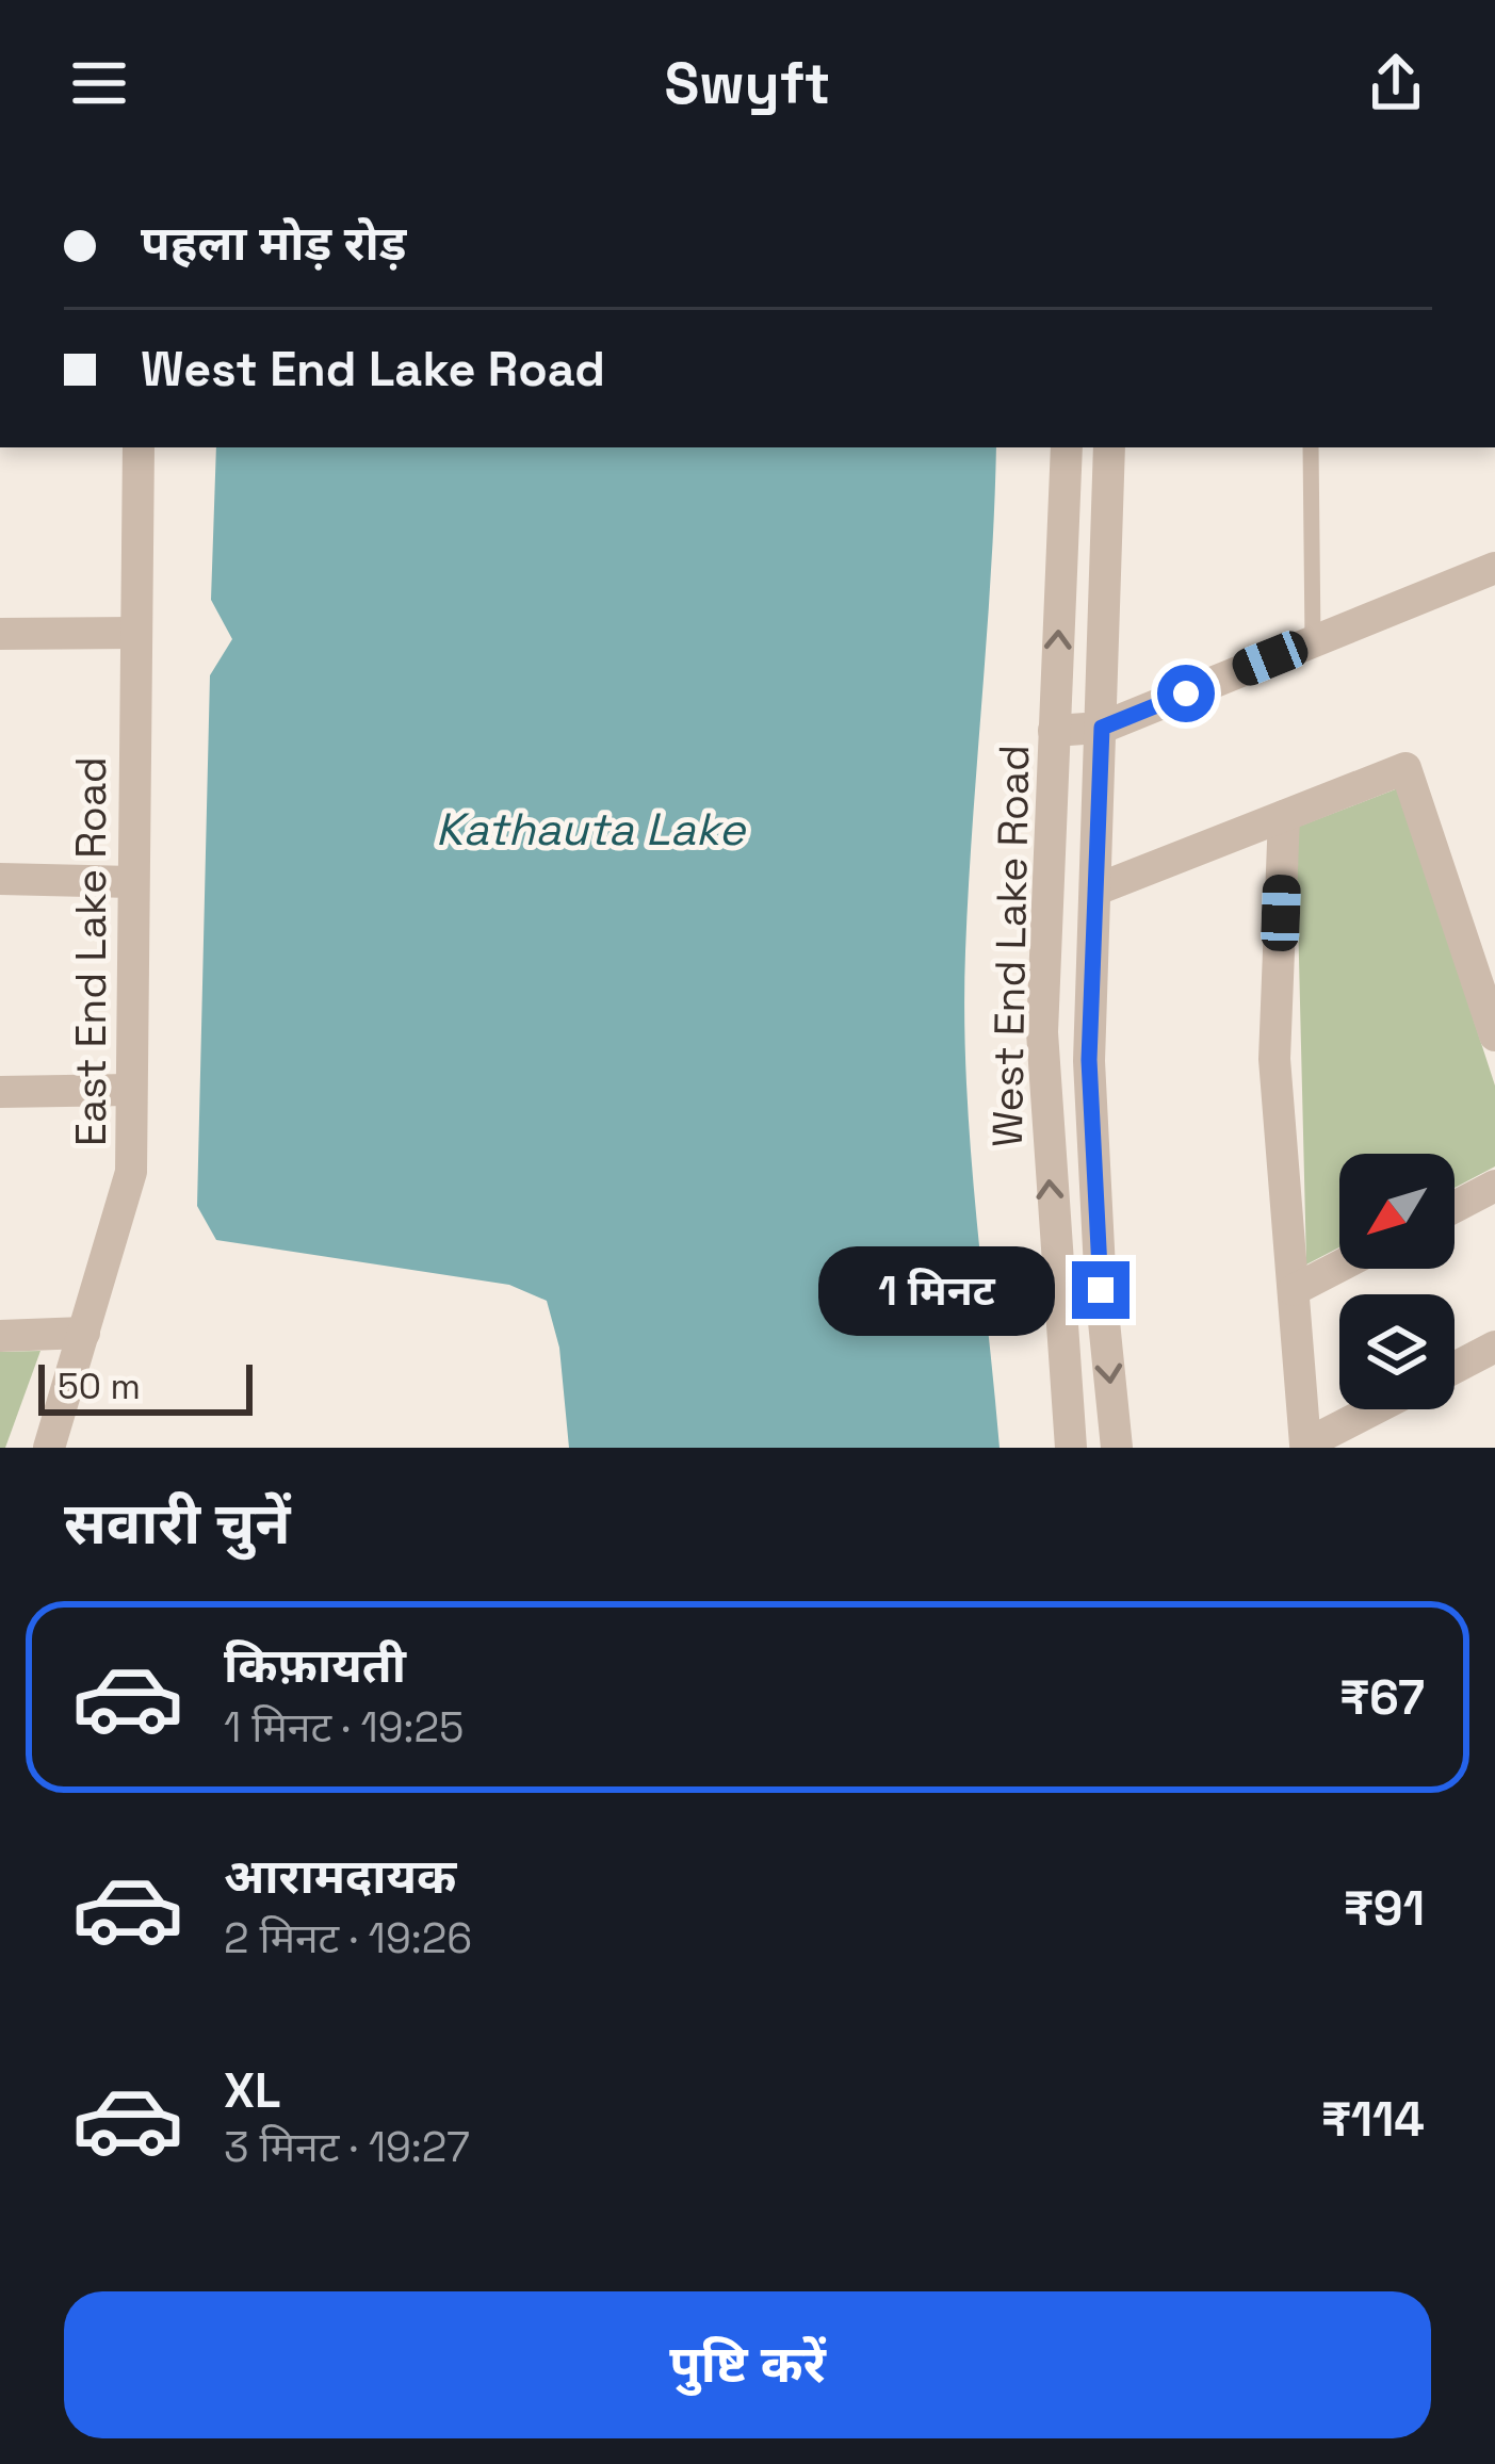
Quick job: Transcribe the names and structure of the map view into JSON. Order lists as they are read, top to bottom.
{
  "streets": {
    "street": ["West End Lake Road", "East End Lake Road"]
  },
  "water": ["Kathauta Lake"],
  "scale_bar": "50 m",
  "north": "bottom left",
  "page": {
    "header": "Swyft",
    "banner": ["पहला मोड़ रोड़", "West End Lake Road"],
    "bubble": "1 मिनट",
    "scale": "50 m",
    "heading": "सवारी चुनें",
    "list": [
      {
        "name": "किफ़ायती",
        "note": "1 मिनट · 19:25",
        "value": "₹67"
      },
      {
        "name": "आरामदायक",
        "note": "2 मिनट · 19:26",
        "value": "₹91"
      },
      {
        "name": "XL",
        "note": "3 मिनट · 19:27",
        "value": "₹114"
      }
    ],
    "buttons": "पुष्टि करें"
  }
}
